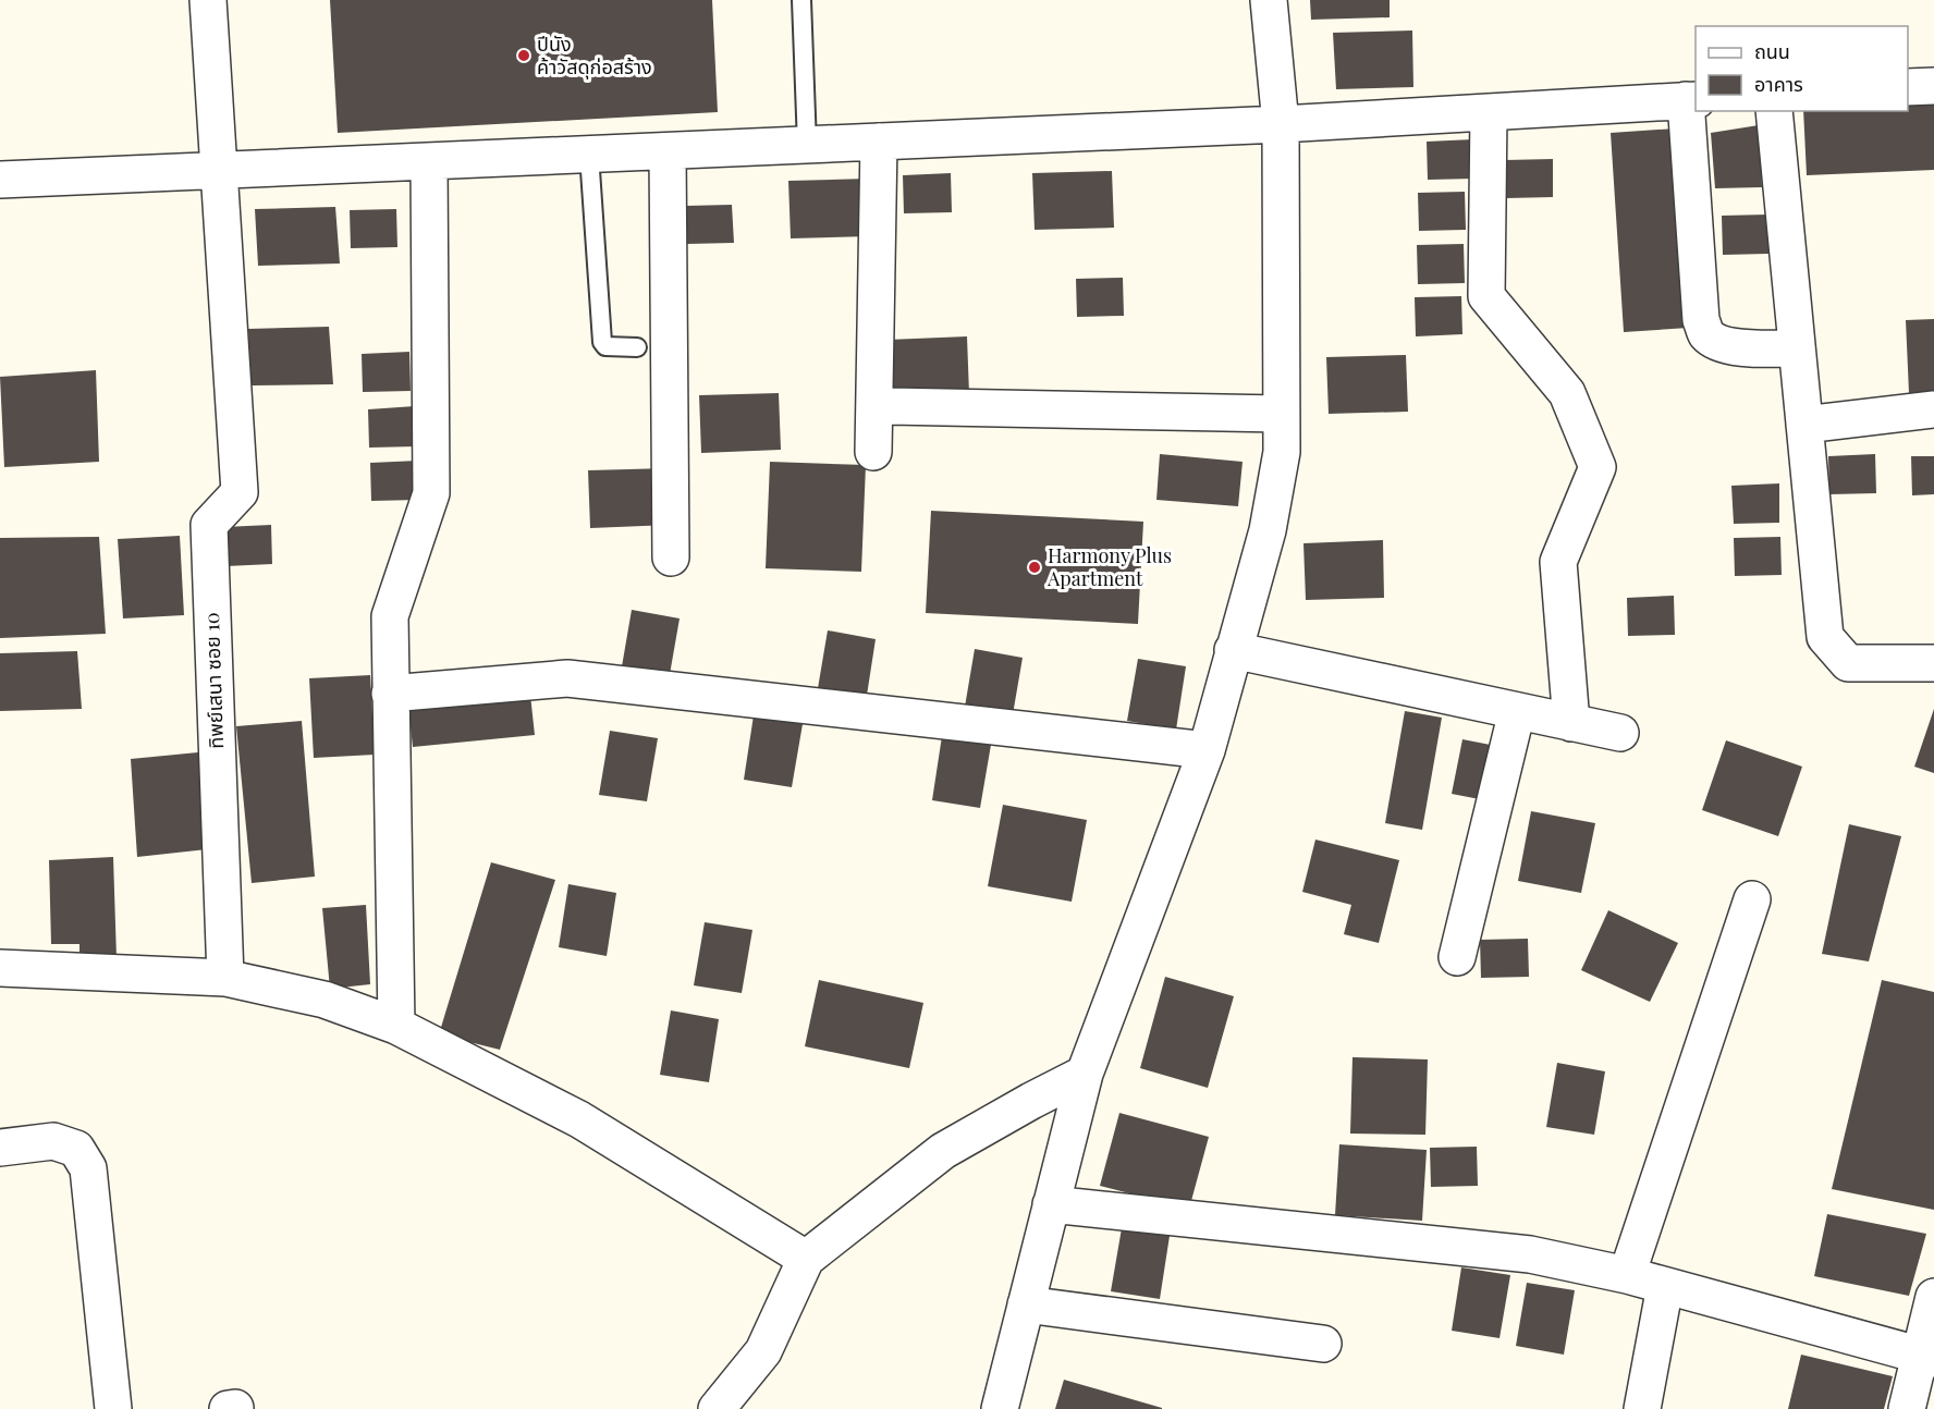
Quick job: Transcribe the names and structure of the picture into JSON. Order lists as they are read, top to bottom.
{
  "streets": {
    "street": ["ทิพย์เสนา ซอย 10"]
  },
  "places": ["ปีนัง ค้าวัสดุก่อสร้าง", "Harmony Plus Apartment"],
  "legend": ["ถนน", "อาคาร"]
}
